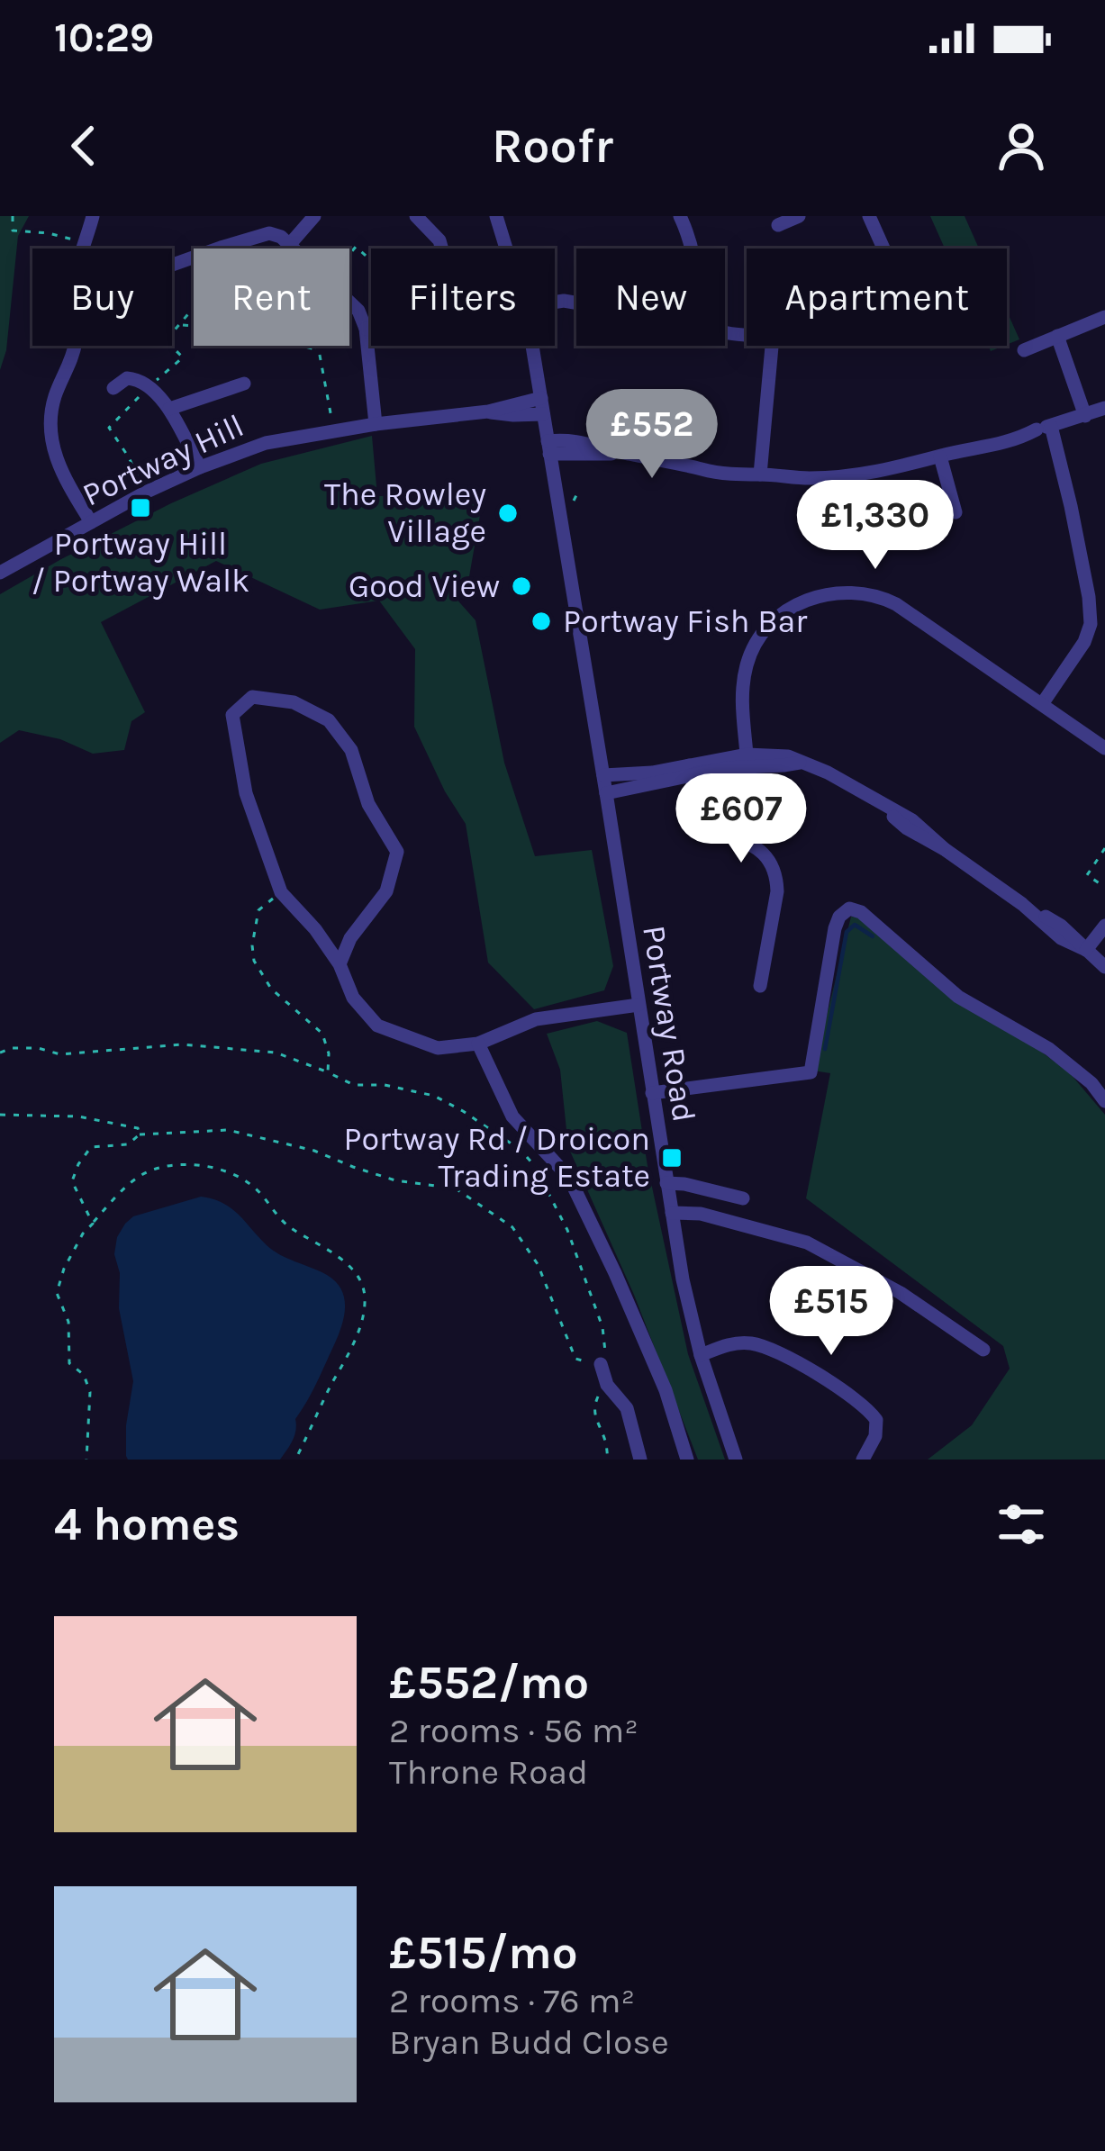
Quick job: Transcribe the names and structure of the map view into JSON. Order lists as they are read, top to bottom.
{
  "streets": {
    "street": ["Portway Hill", "Portway Road"]
  },
  "crossings": [
    ["Portway Hill", "Portway Road"]
  ],
  "places": {
    "transit": ["Portway Hill / Portway Walk", "Portway Rd / Droicon Trading Estate"],
    "other": ["The Rowley Village", "Good View", "Portway Fish Bar"]
  },
  "page": {
    "status": "10:29",
    "header": "Roofr",
    "chip": [
      "Buy",
      "Rent",
      "Filters",
      "New",
      "Apartment"
    ],
    "price": [
      "£552",
      "£1,330",
      "£607",
      "£515"
    ],
    "heading": "4 homes",
    "list": [
      {
        "name": "£552/mo",
        "note": "2 rooms · 56 m² · Throne Road"
      },
      {
        "name": "£515/mo",
        "note": "2 rooms · 76 m² · Bryan Budd Close"
      }
    ]
  }
}
